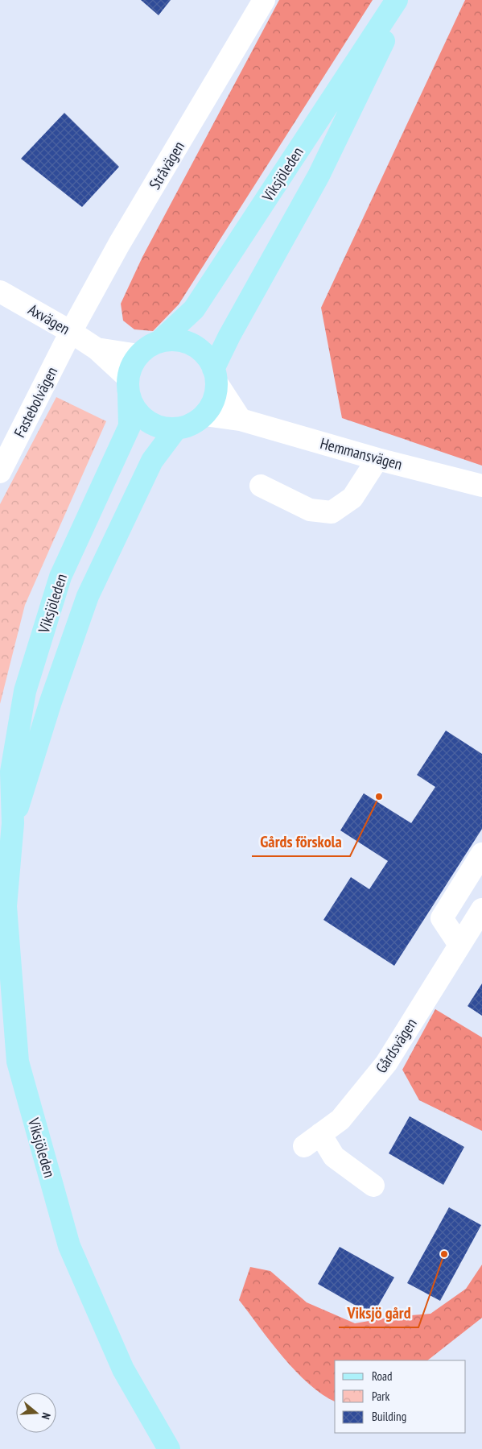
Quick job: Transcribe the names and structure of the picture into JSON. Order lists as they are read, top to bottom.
{
  "streets": {
    "main road": ["Viksjöleden"],
    "street": [
      "Stråvägen",
      "Axvägen",
      "Fastebolvägen",
      "Hemmansvägen",
      "Gårdsvägen"
    ]
  },
  "crossings": [
    ["Stråvägen", "Axvägen"],
    ["Stråvägen", "Fastebolvägen"],
    ["Viksjöleden", "Axvägen"],
    ["Viksjöleden", "Hemmansvägen"],
    ["Axvägen", "Fastebolvägen"],
    ["Axvägen", "Hemmansvägen"]
  ],
  "places": ["Gårds förskola", "Viksjö gård"],
  "legend": ["Road", "Park", "Building"],
  "north": "right"
}
